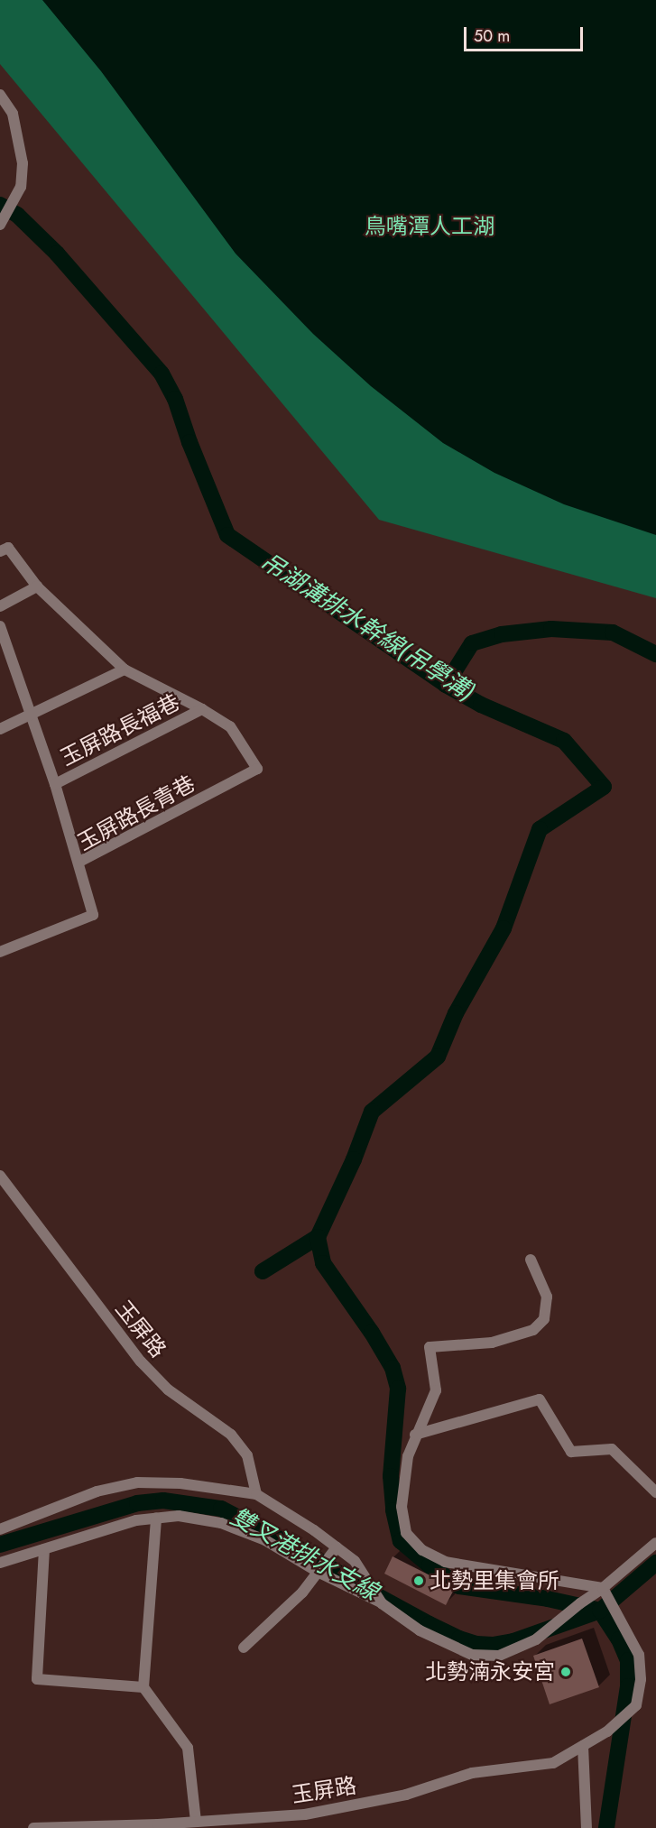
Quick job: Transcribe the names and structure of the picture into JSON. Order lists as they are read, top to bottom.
{
  "streets": {
    "street": ["玉屏路長福巷", "玉屏路長青巷", "玉屏路"]
  },
  "crossings": [
    ["玉屏路長福巷", "玉屏路長青巷"]
  ],
  "water": ["吊湖溝排水幹線(吊學溝)", "雙叉港排水支線"],
  "parks": ["鳥嘴潭人工湖"],
  "places": ["北勢里集會所", "北勢湳永安宮"],
  "scale_bar": "50 m"
}
